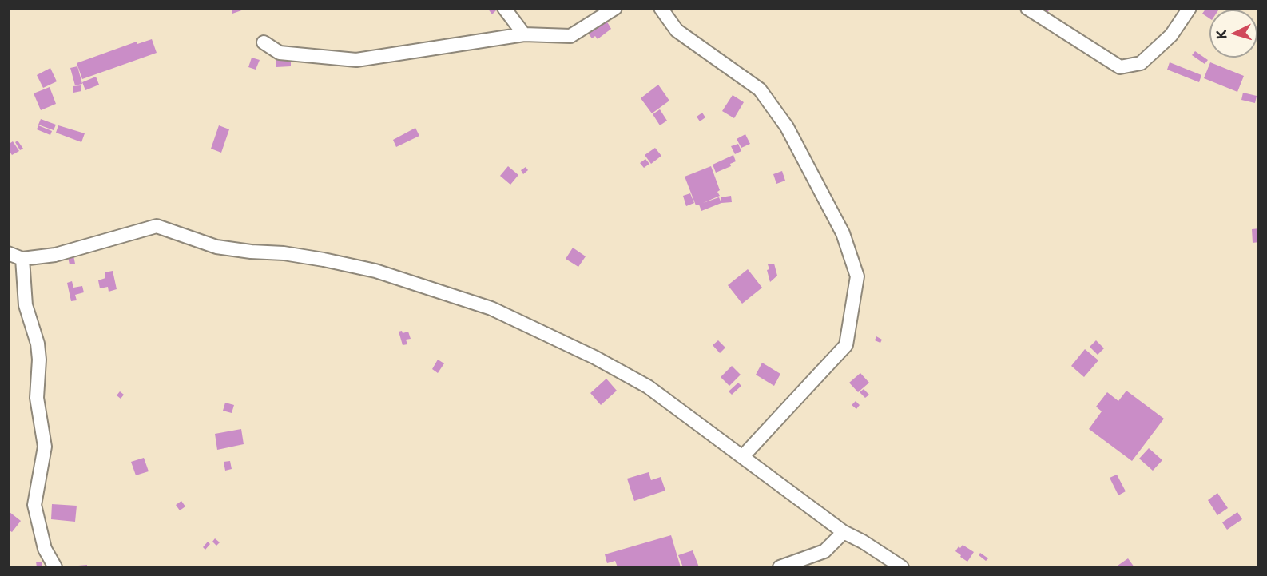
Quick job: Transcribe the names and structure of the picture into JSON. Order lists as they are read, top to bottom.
{
  "north": "left"
}
